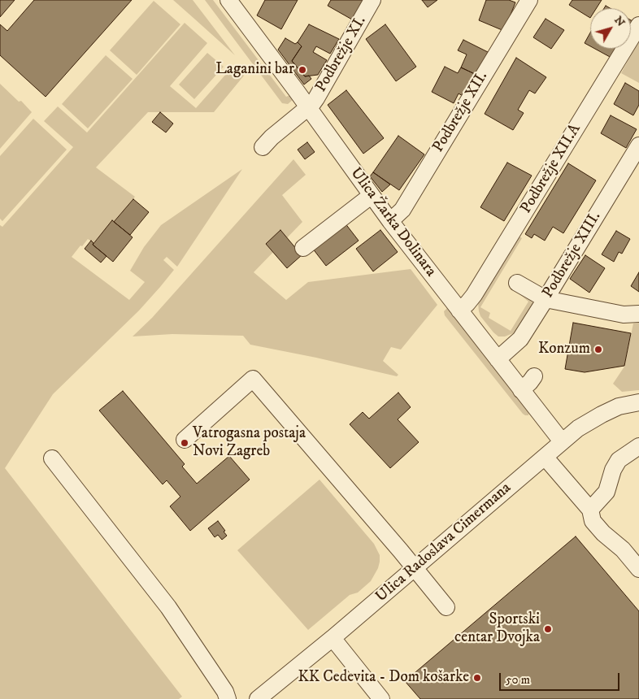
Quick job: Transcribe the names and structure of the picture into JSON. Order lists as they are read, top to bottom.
{
  "streets": {
    "street": [
      "Podbrežje XI.",
      "Podbrežje XII.",
      "Podbrežje XII.A",
      "Ulica Žarka Dolinara",
      "Podbrežje XIII.",
      "Ulica Radoslava Cimermana"
    ]
  },
  "crossings": [
    ["Podbrežje XI.", "Ulica Žarka Dolinara"],
    ["Podbrežje XII.", "Ulica Žarka Dolinara"],
    ["Podbrežje XII.A", "Ulica Žarka Dolinara"],
    ["Ulica Žarka Dolinara", "Podbrežje XIII."],
    ["Ulica Žarka Dolinara", "Ulica Radoslava Cimermana"]
  ],
  "places": [
    "Laganini bar",
    "Konzum",
    "Vatrogasna postaja Novi Zagreb",
    "Sportski centar Dvojka",
    "KK Cedevita - Dom košarke"
  ],
  "scale_bar": "50 m",
  "north": "top right"
}
